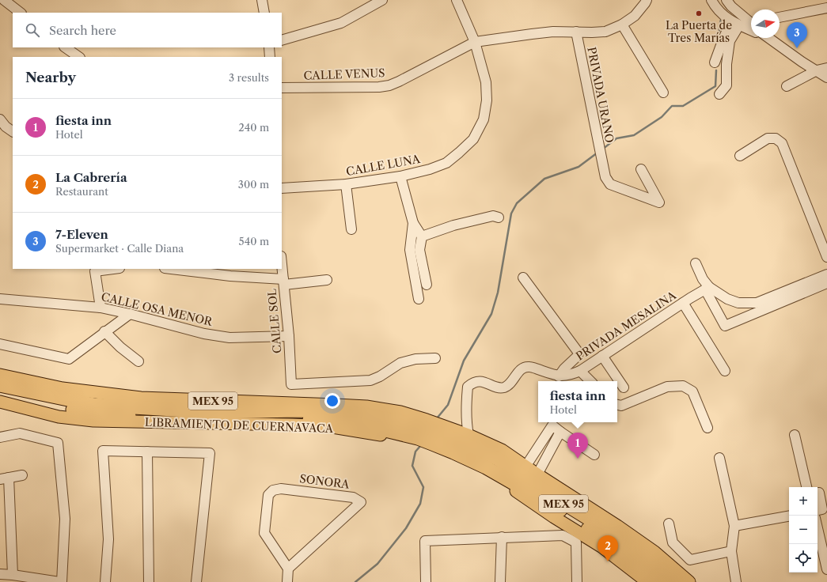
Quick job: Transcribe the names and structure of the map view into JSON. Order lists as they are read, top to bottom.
{
  "streets": {
    "highway": ["MEX 95"],
    "main road": ["LIBRAMIENTO DE CUERNAVACA"],
    "street": [
      "CALLE VENUS",
      "PRIVADA URANO",
      "CALLE LUNA",
      "CALLE OSA MENOR",
      "CALLE SOL",
      "PRIVADA MESALINA",
      "SONORA"
    ]
  },
  "crossings": [
    ["CALLE VENUS", "PRIVADA URANO"],
    ["CALLE VENUS", "CALLE LUNA"],
    ["CALLE OSA MENOR", "CALLE SOL"],
    ["PRIVADA MESALINA", "MEX 95"],
    ["MEX 95", "LIBRAMIENTO DE CUERNAVACA"]
  ],
  "places": ["La Puerta de Tres Marías"],
  "north": "right",
  "page": {
    "search": "Search here",
    "pins": ["3", "1", "2"],
    "heading": ["Nearby", "3 results"],
    "list": [
      {
        "mark": "1",
        "name": "fiesta inn",
        "note": "Hotel",
        "value": "240 m"
      },
      {
        "mark": "2",
        "name": "La Cabrería",
        "note": "Restaurant",
        "value": "300 m"
      },
      {
        "mark": "3",
        "name": "7-Eleven",
        "note": "Supermarket · Calle Diana",
        "value": "540 m"
      }
    ],
    "popup": ["fiesta inn", "Hotel"],
    "map_buttons": ["+", "−"]
  }
}
